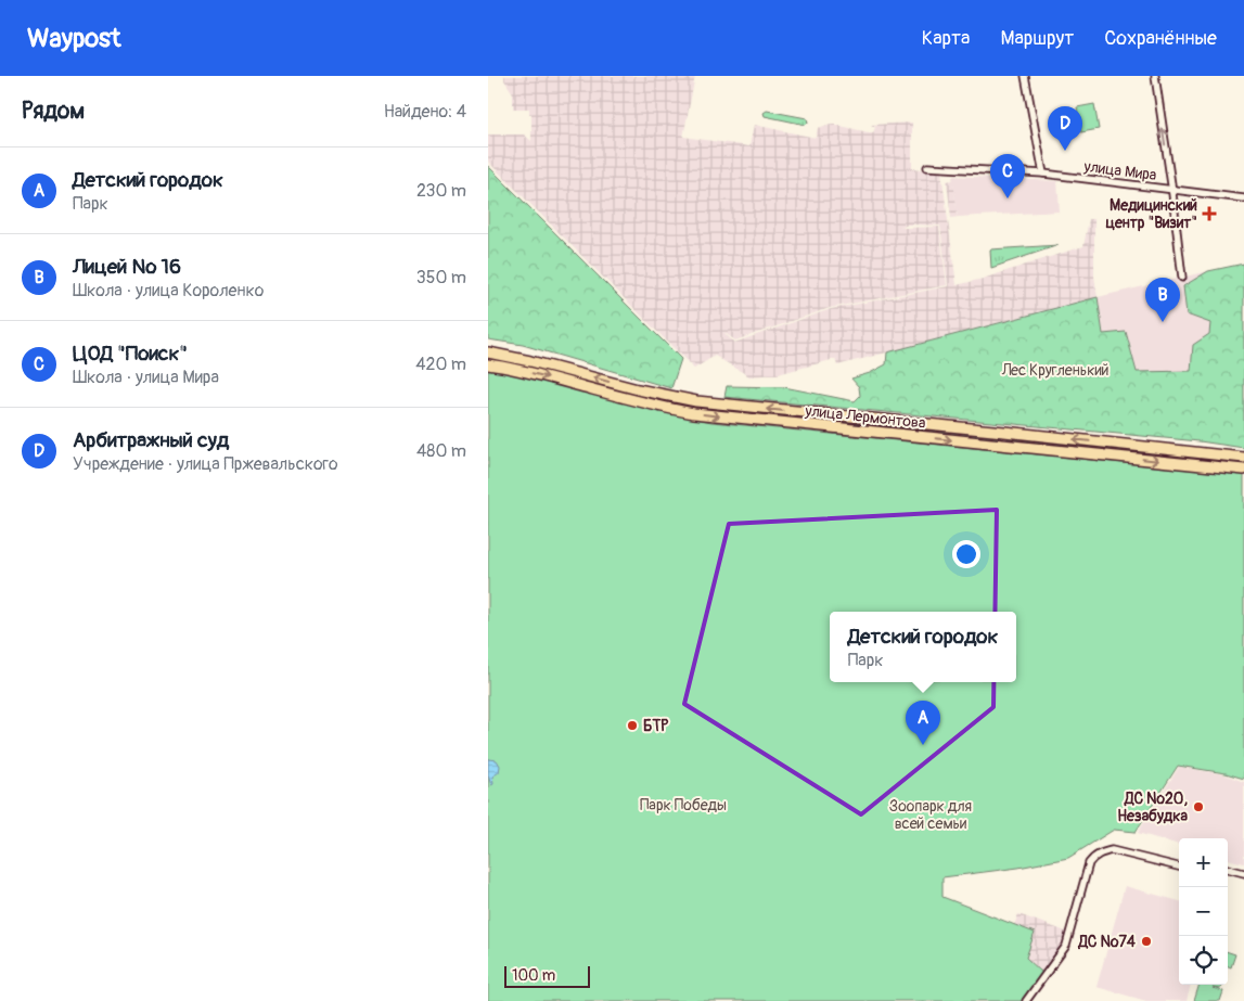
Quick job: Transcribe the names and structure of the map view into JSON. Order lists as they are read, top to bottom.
{
  "streets": {
    "main road": ["улица Лермонтова"],
    "street": ["улица Мира"]
  },
  "parks": ["Лес Кругленький", "Парк Победы", "Зоопарк для всей семьи"],
  "places": {
    "health": ["Медицинский центр \"Визит\""],
    "other": ["БТР", "ДС №20, Незабудка", "ДС №74"]
  },
  "scale_bar": "100 m",
  "page": {
    "header": "Waypost",
    "nav": ["Карта", "Маршрут", "Сохранённые"],
    "heading": ["Рядом", "Найдено: 4"],
    "pins": [
      "D",
      "C",
      "B",
      "A"
    ],
    "list": [
      {
        "mark": "A",
        "name": "Детский городок",
        "note": "Парк",
        "value": "230 m"
      },
      {
        "mark": "B",
        "name": "Лицей № 16",
        "note": "Школа · улица Короленко",
        "value": "350 m"
      },
      {
        "mark": "C",
        "name": "ЦОД \"Поиск\"",
        "note": "Школа · улица Мира",
        "value": "420 m"
      },
      {
        "mark": "D",
        "name": "Арбитражный суд",
        "note": "Учреждение · улица Пржевальского",
        "value": "480 m"
      }
    ],
    "popup": ["Детский городок", "Парк"],
    "map_buttons": ["+", "−"],
    "scale": "100 m"
  }
}
